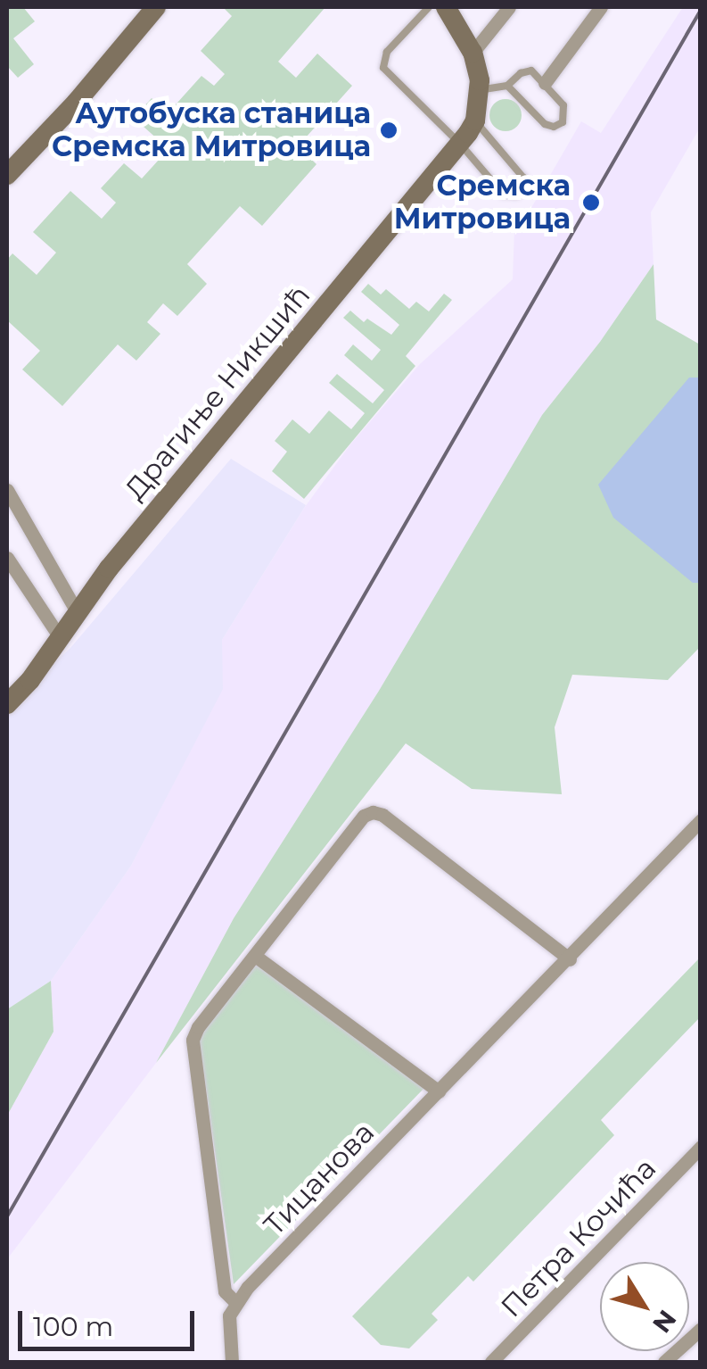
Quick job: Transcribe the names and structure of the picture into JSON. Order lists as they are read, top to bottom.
{
  "streets": {
    "street": ["Драгиње Никшић", "Тицанова", "Петра Кочића"]
  },
  "places": ["Аутобуска станица Сремска Митровица", "Сремска Митровица"],
  "scale_bar": "100 m",
  "north": "bottom right"
}
